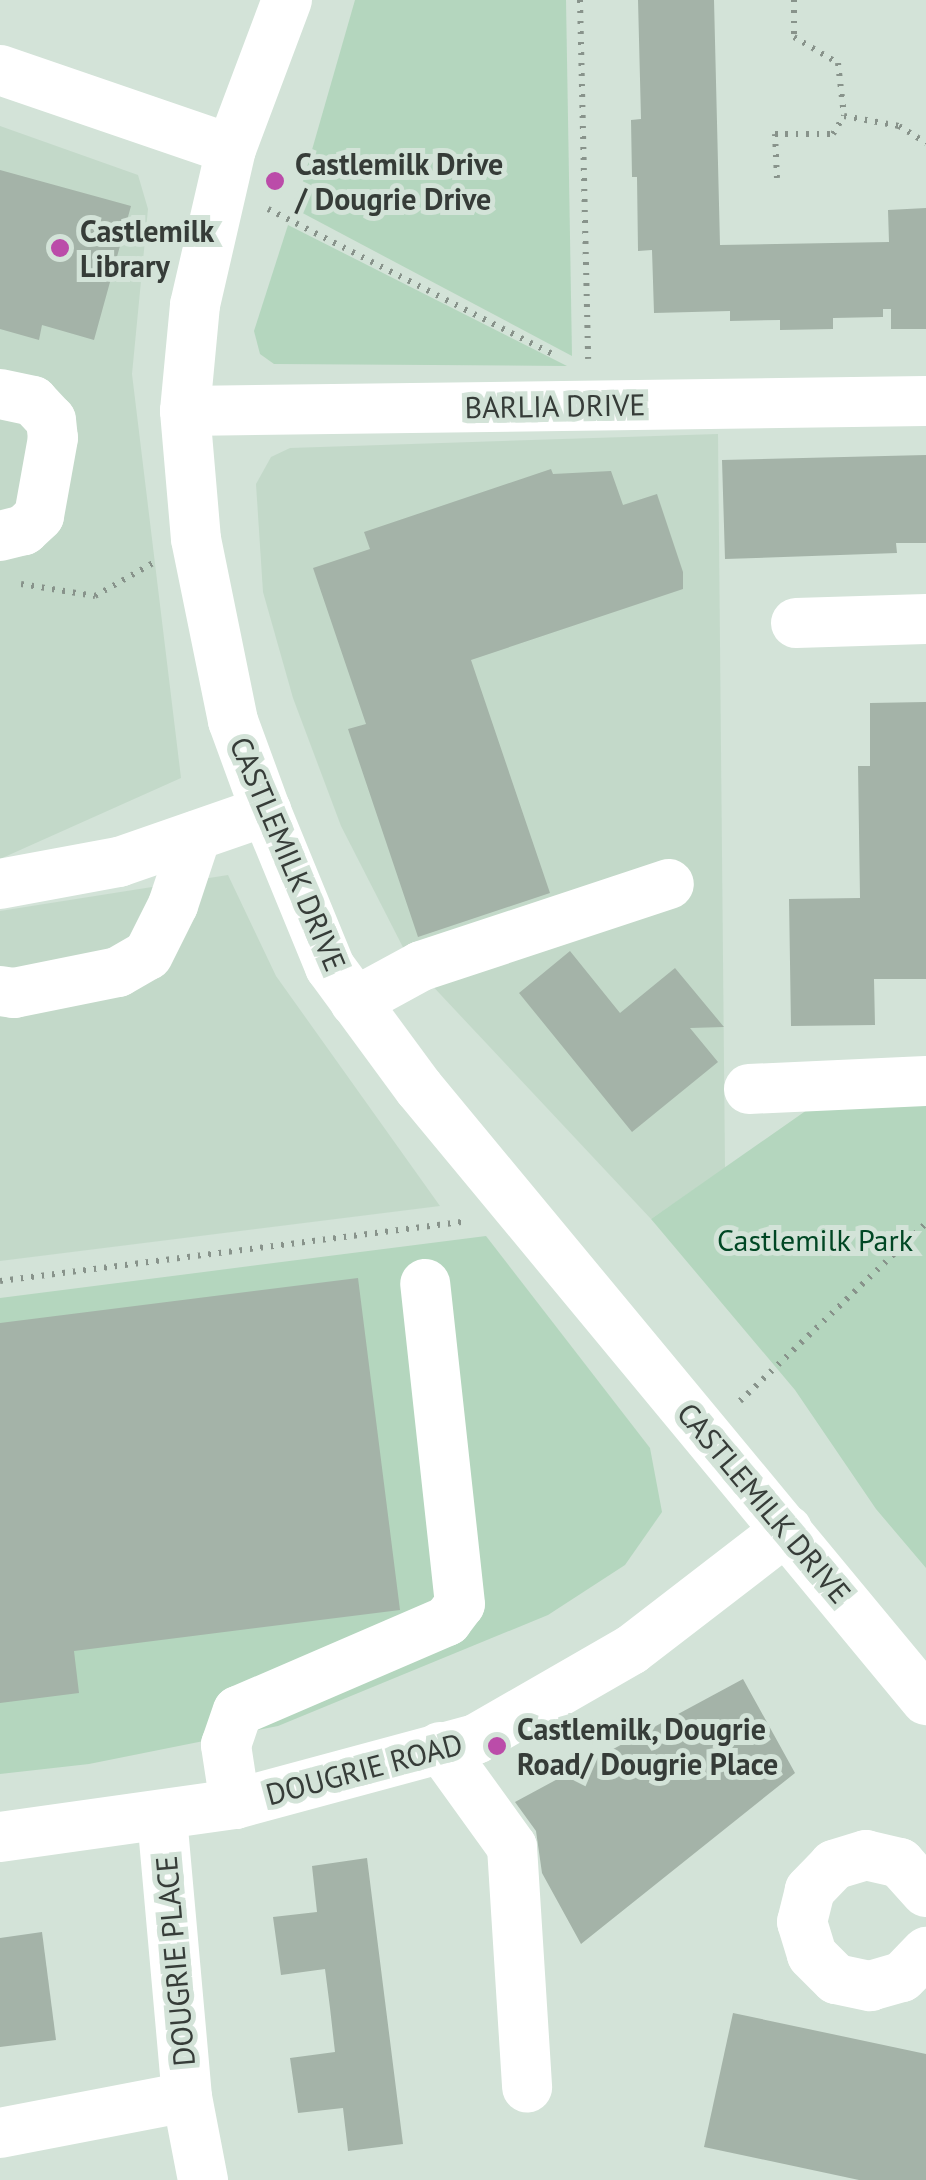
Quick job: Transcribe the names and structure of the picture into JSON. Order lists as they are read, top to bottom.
{
  "streets": {
    "street": [
      "BARLIA DRIVE",
      "CASTLEMILK DRIVE",
      "DOUGRIE ROAD",
      "DOUGRIE PLACE"
    ]
  },
  "crossings": [
    ["BARLIA DRIVE", "CASTLEMILK DRIVE"],
    ["CASTLEMILK DRIVE", "DOUGRIE ROAD"],
    ["DOUGRIE ROAD", "DOUGRIE PLACE"]
  ],
  "parks": ["Castlemilk Park"],
  "places": ["Castlemilk Drive / Dougrie Drive", "Castlemilk Library", "Castlemilk, Dougrie Road/ Dougrie Place"]
}
